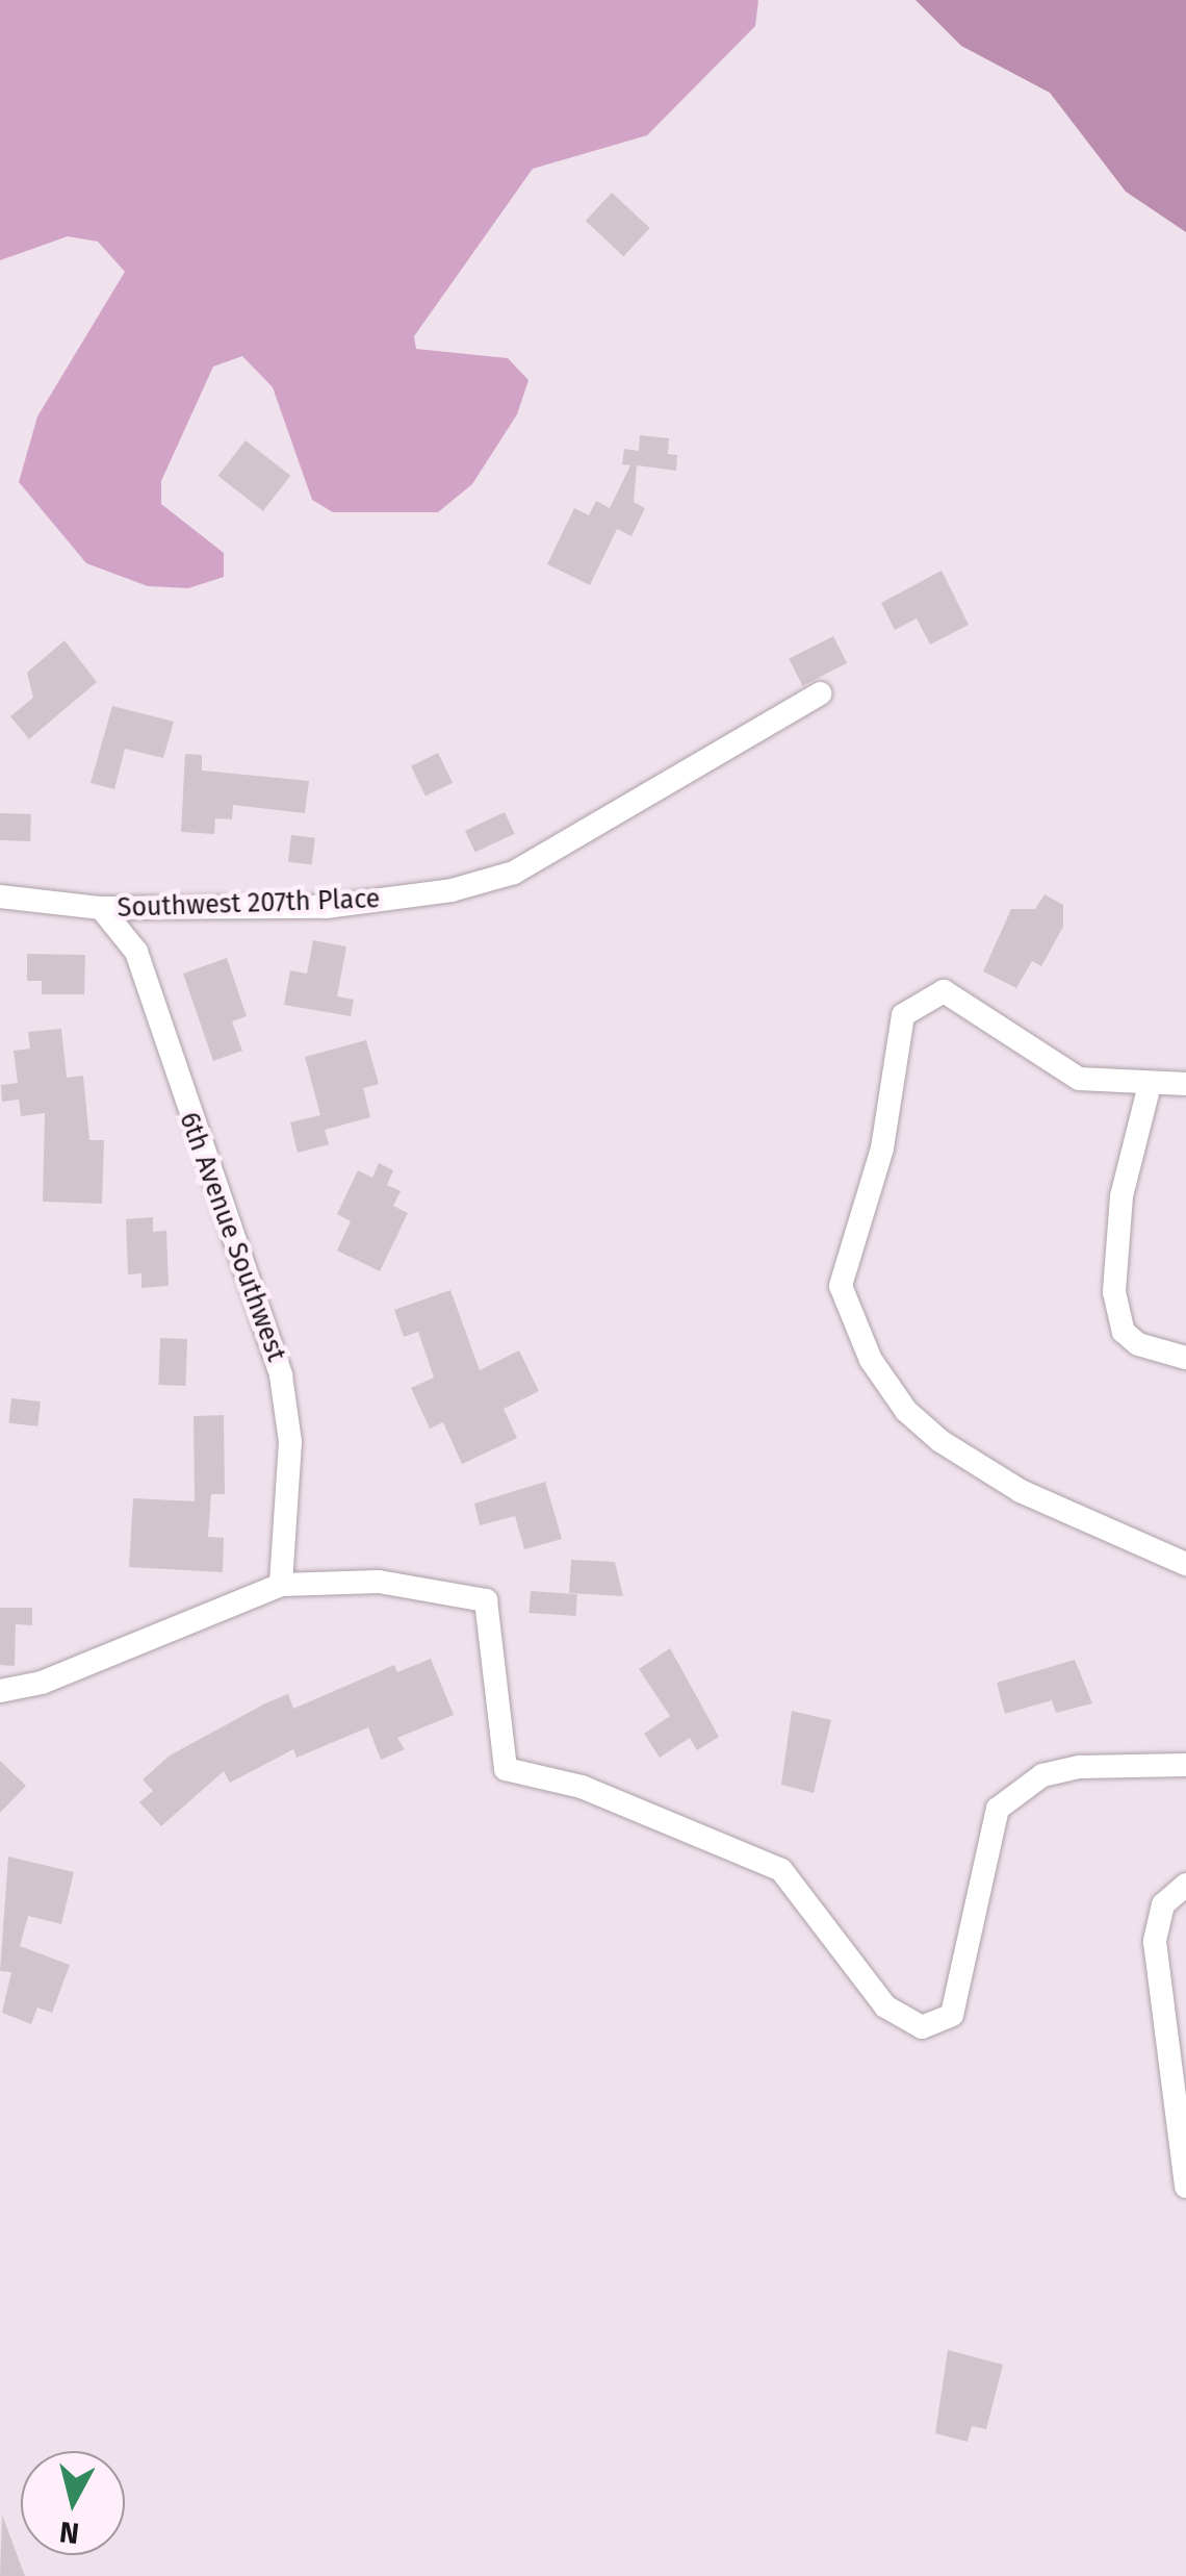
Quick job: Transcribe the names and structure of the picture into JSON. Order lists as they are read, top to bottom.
{
  "streets": {
    "street": ["Southwest 207th Place", "6th Avenue Southwest"]
  },
  "crossings": [
    ["Southwest 207th Place", "6th Avenue Southwest"]
  ],
  "north": "bottom"
}
